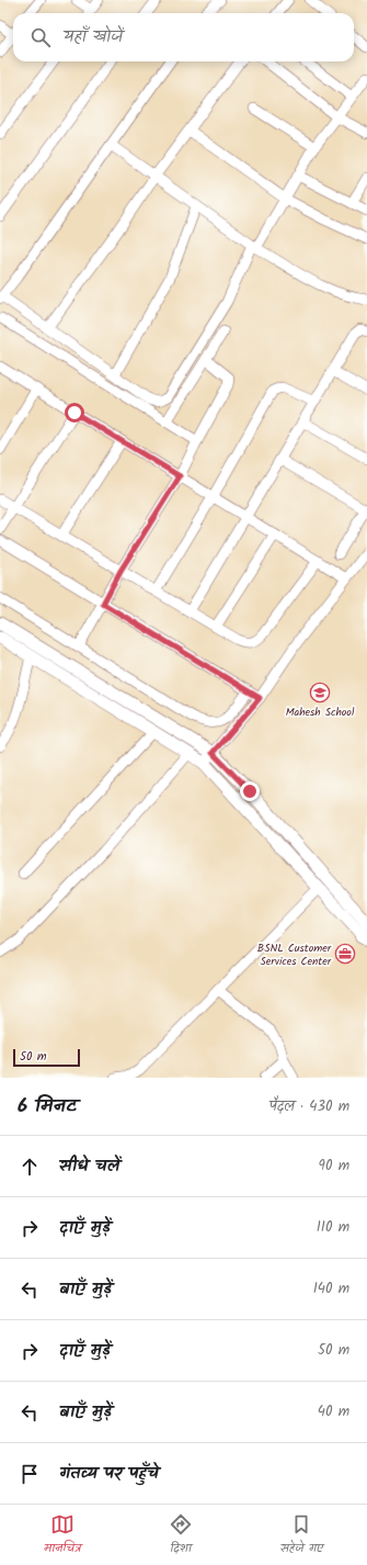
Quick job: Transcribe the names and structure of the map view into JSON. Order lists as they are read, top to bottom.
{
  "places": {
    "school or university": ["Mahesh School"],
    "office": ["BSNL Customer Services Center"]
  },
  "scale_bar": "50 m",
  "page": {
    "search": "यहाँ खोजें",
    "scale": "50 m",
    "heading": ["6 मिनट", "पैदल · 430 m"],
    "list": [
      ["सीधे चलें", "90 m"],
      ["दाएँ मुड़ें", "110 m"],
      ["बाएँ मुड़ें", "140 m"],
      ["दाएँ मुड़ें", "50 m"],
      ["बाएँ मुड़ें", "40 m"],
      "गंतव्य पर पहुँचे"
    ],
    "nav": ["मानचित्र", "दिशा", "सहेजे गए"]
  }
}
